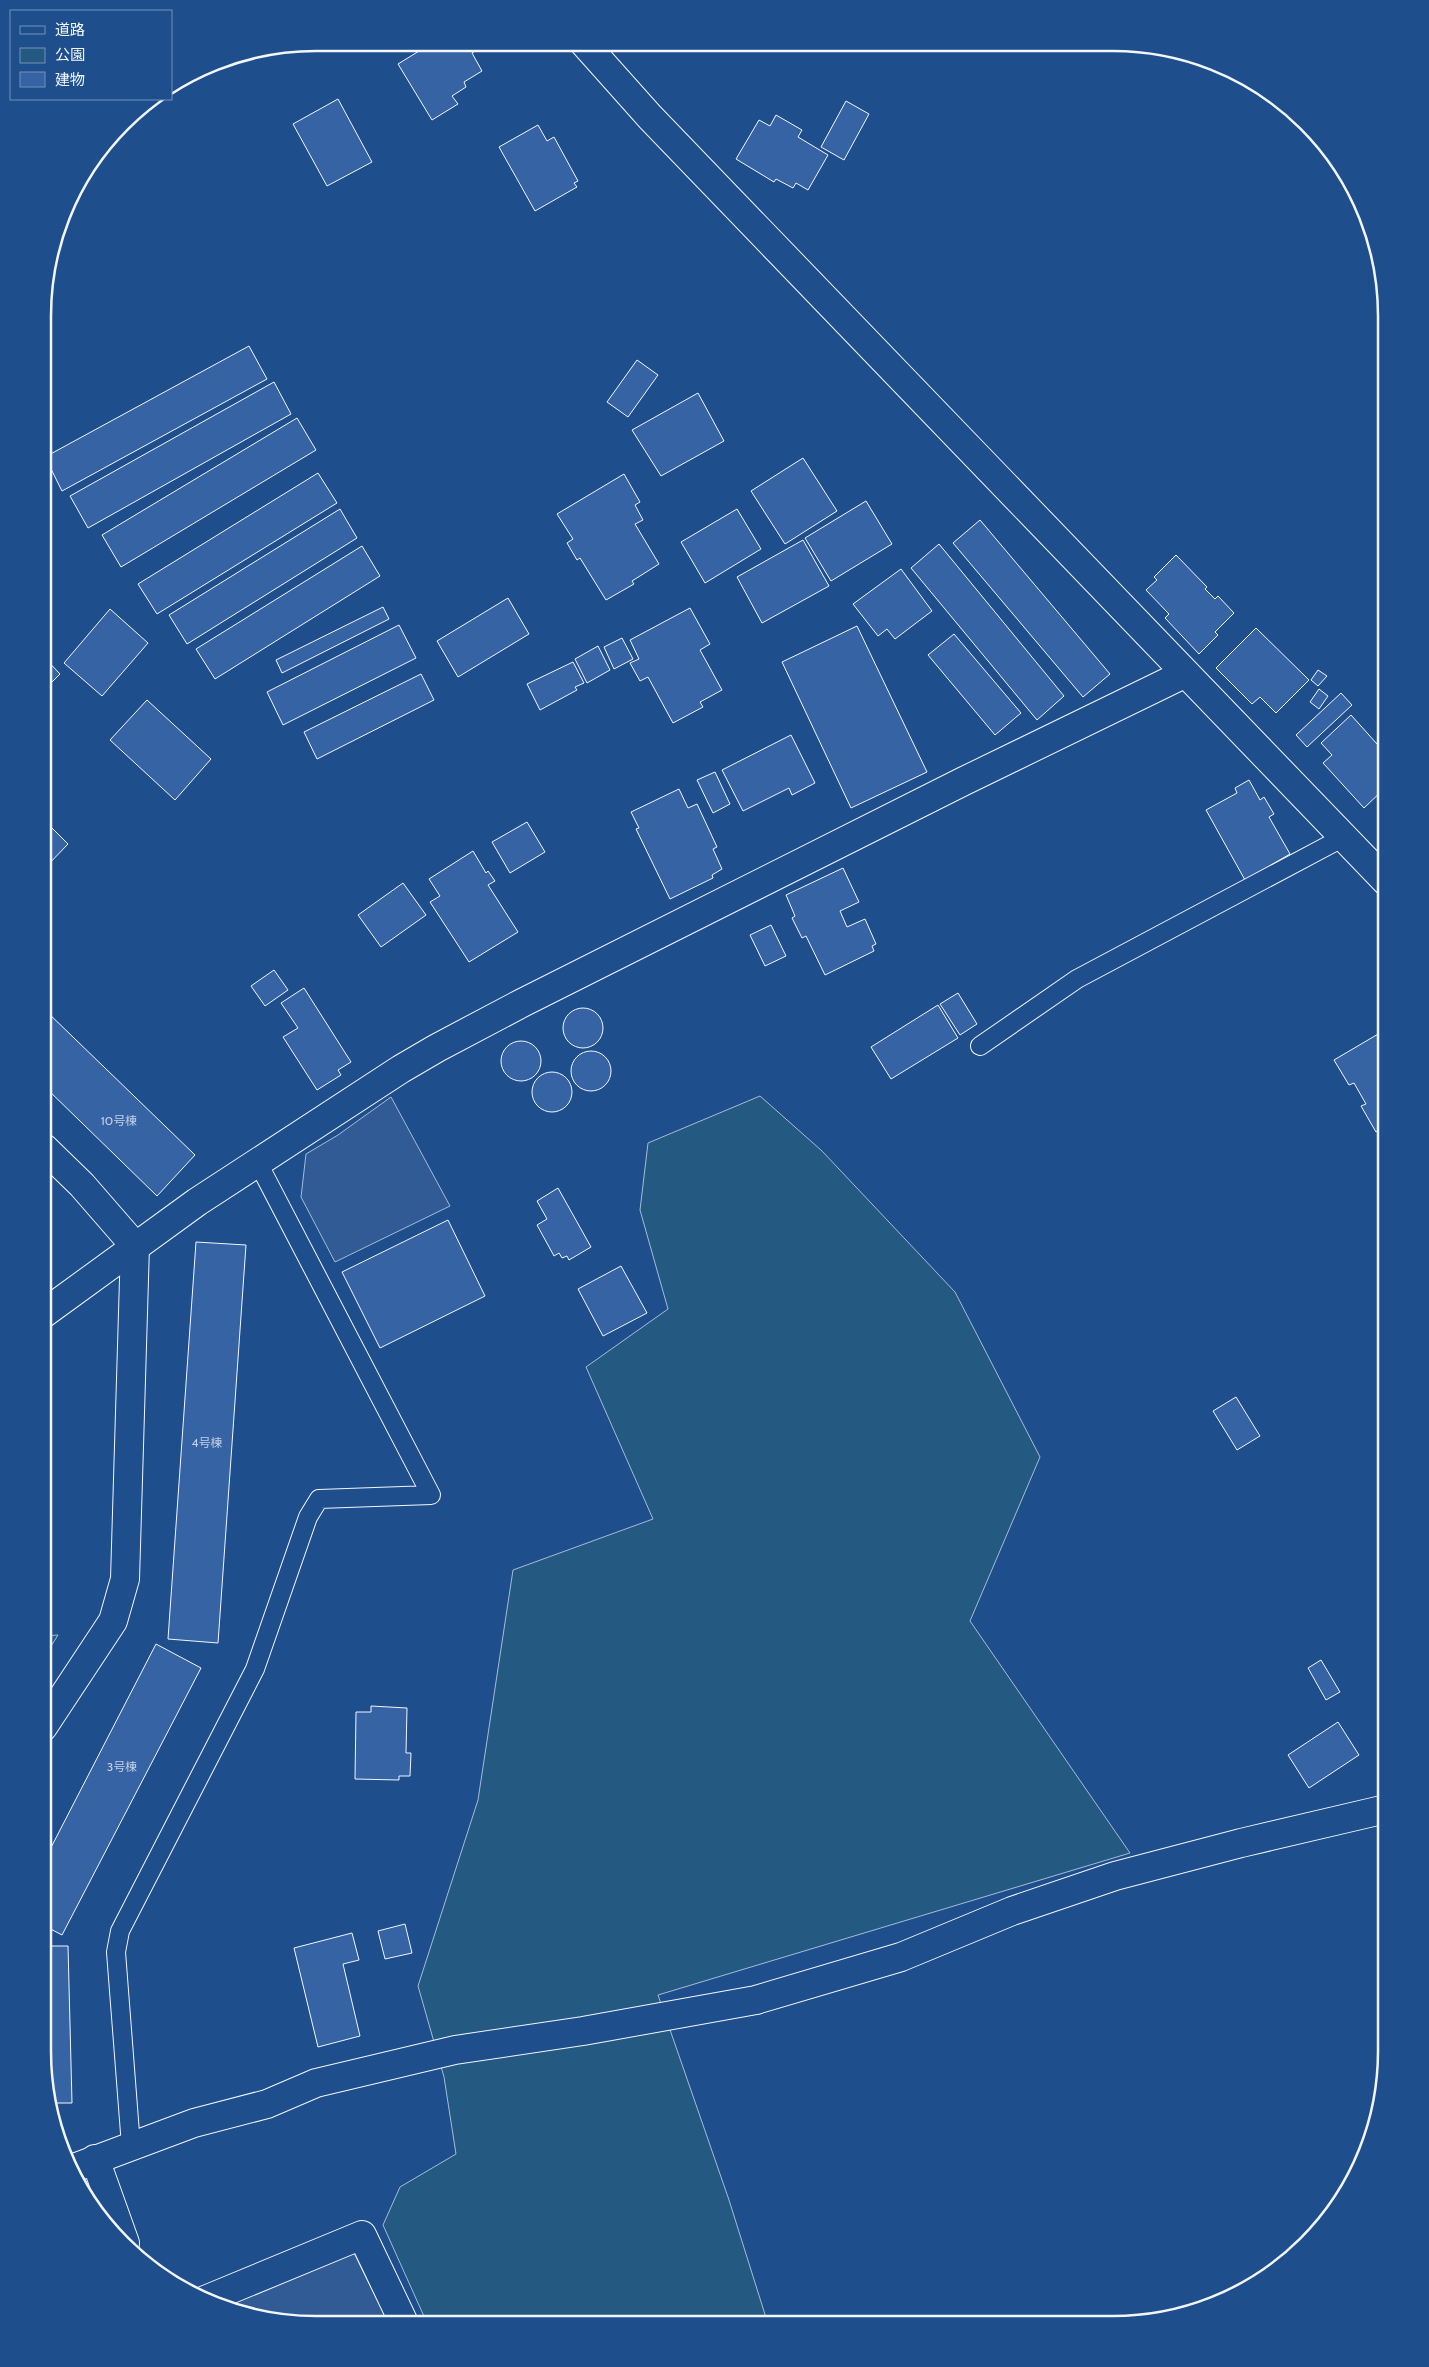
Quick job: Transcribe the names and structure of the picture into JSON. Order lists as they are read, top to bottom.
{
  "house_numbers": ["10号棟", "4号棟", "3号棟"],
  "legend": ["道路", "公園", "建物"]
}
